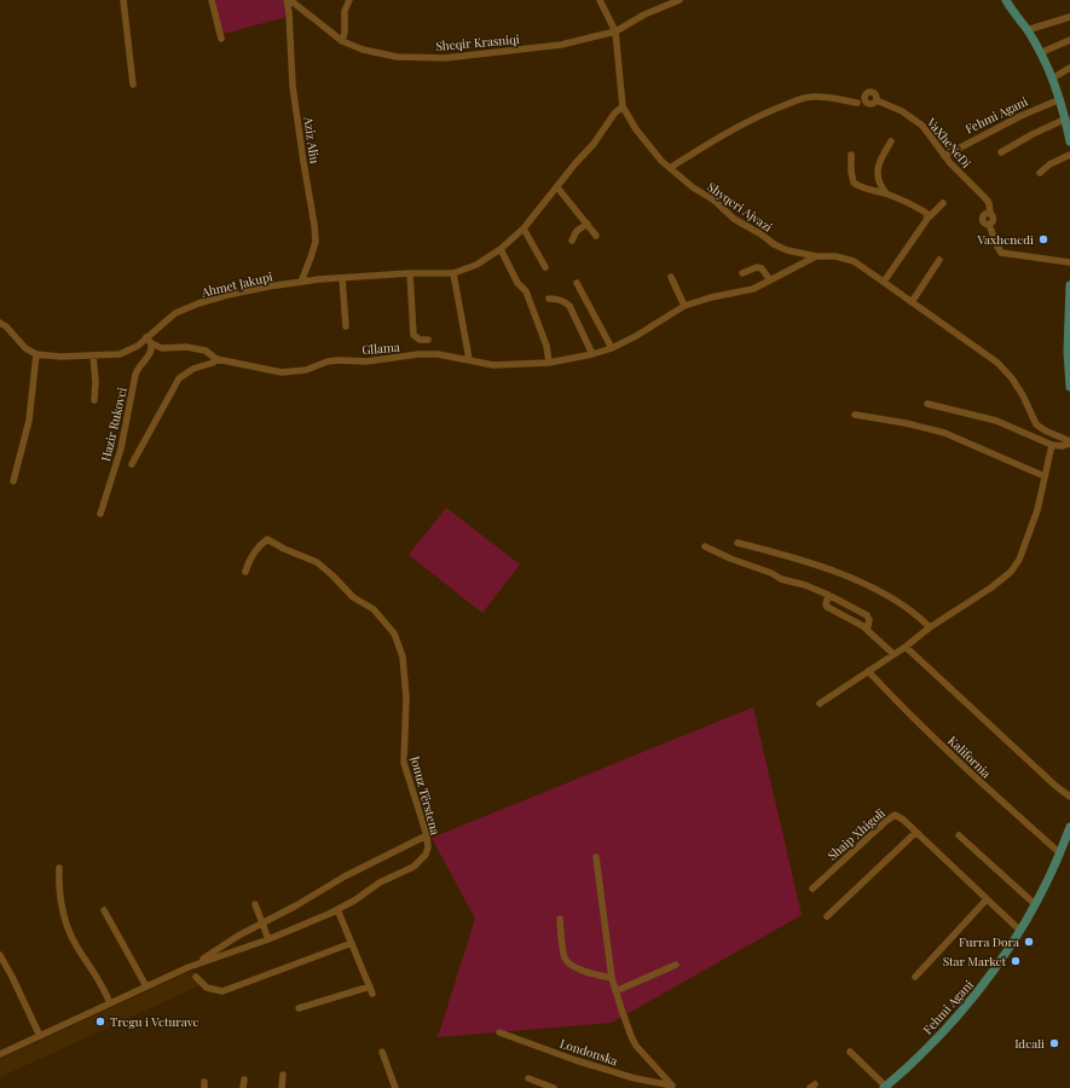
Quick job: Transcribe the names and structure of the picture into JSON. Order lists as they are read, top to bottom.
{
  "streets": {
    "main road": ["Fehmi Agani"],
    "street": [
      "Sheqir Krasniqi",
      "Aziz Aliu",
      "VaXheNeDi",
      "Shyqeri Ajvazi",
      "Ahmet Jakupi",
      "Gllama",
      "Hazir Rukovci",
      "Kalifornia",
      "Jonuz Tërstena",
      "Shaip Xhigoli",
      "Londonska"
    ]
  },
  "crossings": [
    ["Sheqir Krasniqi", "Shyqeri Ajvazi"],
    ["Fehmi Agani", "VaXheNeDi"],
    ["Fehmi Agani", "Kalifornia"],
    ["Fehmi Agani", "Shaip Xhigoli"],
    ["Aziz Aliu", "Ahmet Jakupi"],
    ["Shyqeri Ajvazi", "Ahmet Jakupi"],
    ["Shyqeri Ajvazi", "Gllama"],
    ["Ahmet Jakupi", "Gllama"],
    ["Ahmet Jakupi", "Hazir Rukovci"],
    ["Gllama", "Hazir Rukovci"]
  ],
  "places": [
    "Vaxhenedi",
    "Furra Dora",
    "Star Market",
    "Tregu i Veturave",
    "Ideali"
  ]
}
